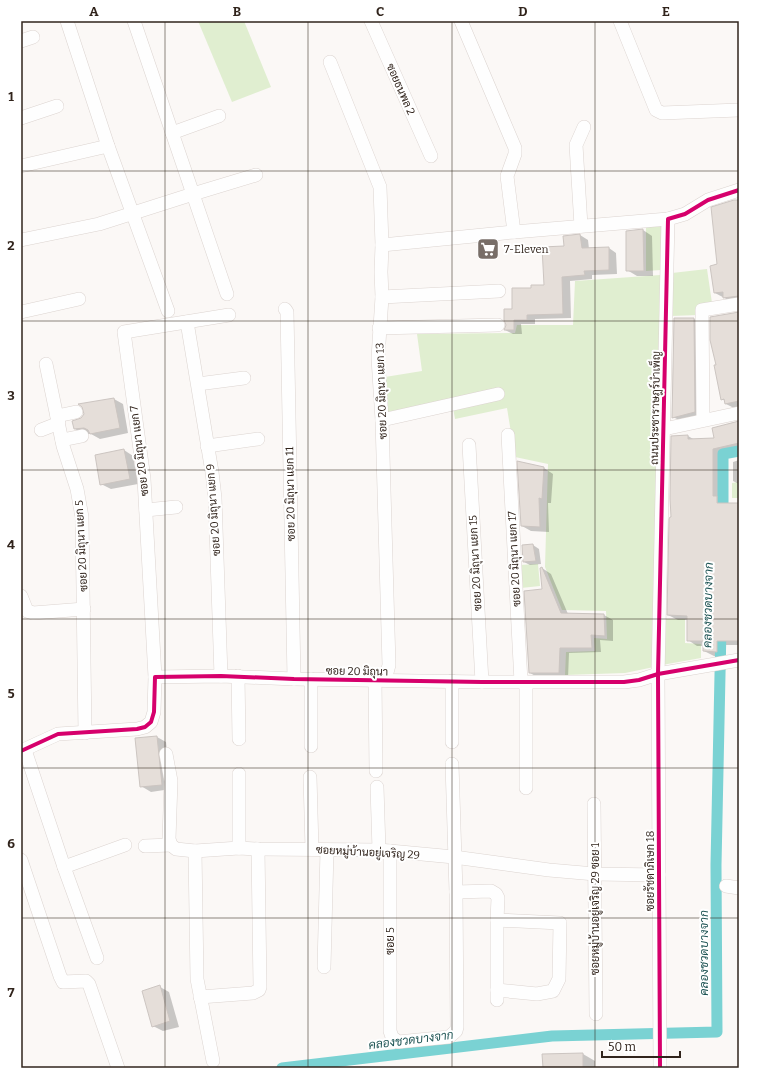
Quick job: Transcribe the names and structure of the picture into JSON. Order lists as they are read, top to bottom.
{
  "streets": {
    "street": [
      "ซอยธนพล 2",
      "ซอย 20 มิถุนา แยก 13",
      "ถนนประชาราษฎร์บำเพ็ญ",
      "ซอย 20 มิถุนา แยก 7",
      "ซอย 20 มิถุนา แยก 11",
      "ซอย 20 มิถุนา แยก 9",
      "ซอย 20 มิถุนา แยก 5",
      "ซอย 20 มิถุนา แยก 17",
      "ซอย 20 มิถุนา แยก 15",
      "ซอย 20 มิถุนา",
      "ซอยหมู่บ้านอยู่เจริญ 29",
      "ซอยรัชดาภิเษก 18",
      "ซอยหมู่บ้านอยู่เจริญ 29 ซอย 1",
      "ซอย 5"
    ]
  },
  "crossings": [
    ["ซอย 20 มิถุนา แยก 13", "ซอย 20 มิถุนา"],
    ["ถนนประชาราษฎร์บำเพ็ญ", "ซอย 20 มิถุนา"],
    ["ถนนประชาราษฎร์บำเพ็ญ", "ซอยรัชดาภิเษก 18"],
    ["ซอย 20 มิถุนา แยก 7", "ซอย 20 มิถุนา แยก 9"],
    ["ซอย 20 มิถุนา แยก 7", "ซอย 20 มิถุนา"],
    ["ซอย 20 มิถุนา แยก 11", "ซอย 20 มิถุนา"],
    ["ซอย 20 มิถุนา แยก 9", "ซอย 20 มิถุนา"],
    ["ซอย 20 มิถุนา แยก 17", "ซอย 20 มิถุนา"],
    ["ซอย 20 มิถุนา แยก 15", "ซอย 20 มิถุนา"],
    ["ซอย 20 มิถุนา", "ซอยรัชดาภิเษก 18"],
    ["ซอยหมู่บ้านอยู่เจริญ 29", "ซอยรัชดาภิเษก 18"],
    ["ซอยหมู่บ้านอยู่เจริญ 29", "ซอยหมู่บ้านอยู่เจริญ 29 ซอย 1"],
    ["ซอยหมู่บ้านอยู่เจริญ 29", "ซอย 5"]
  ],
  "water": ["คลองชวดบางจาก"],
  "places": {
    "supermarket": ["7-Eleven"]
  },
  "scale_bar": "50 m",
  "grid": {
    "columns": [
      "A",
      "B",
      "C",
      "D",
      "E"
    ],
    "rows": [
      "1",
      "2",
      "3",
      "4",
      "5",
      "6",
      "7"
    ]
  }
}
